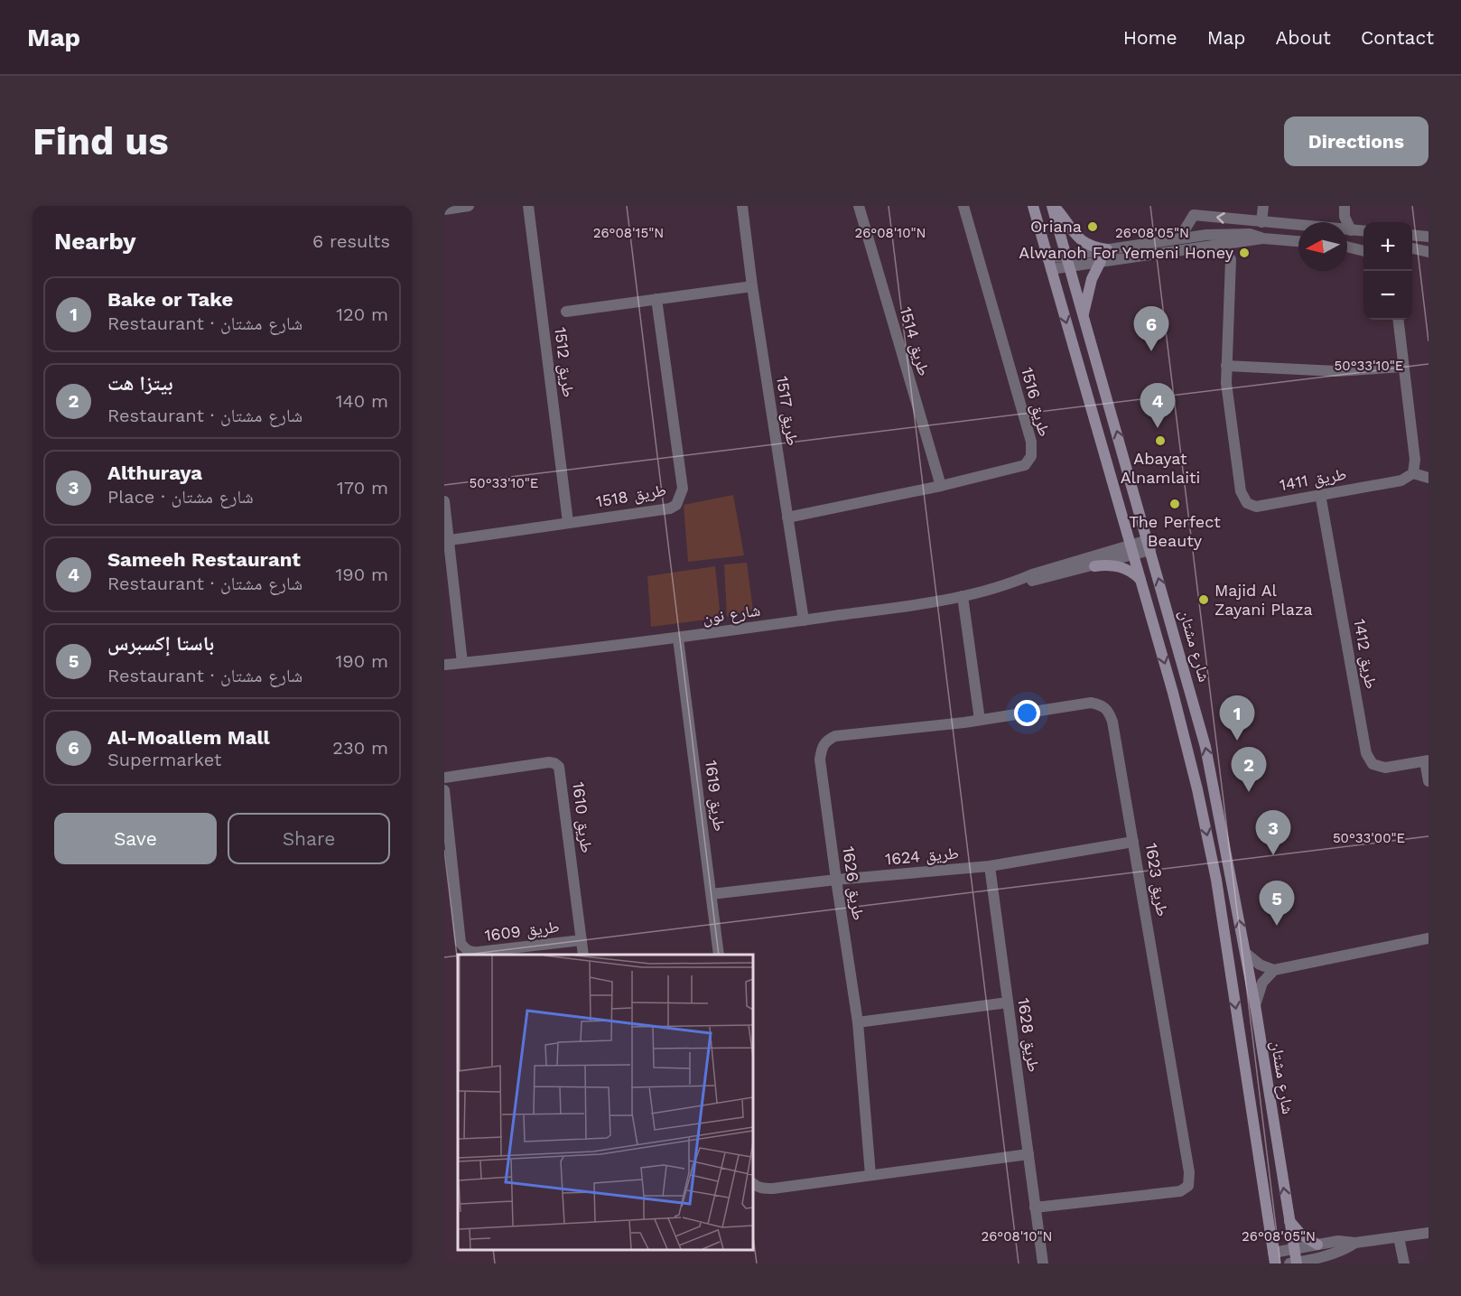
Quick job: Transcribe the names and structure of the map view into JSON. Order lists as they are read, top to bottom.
{
  "streets": {
    "street": [
      "طريق 1514",
      "طريق 1512",
      "طريق 1516",
      "طريق 1517",
      "طريق 1411",
      "طريق 1518",
      "شارع نون",
      "شارع مشتان",
      "طريق 1412",
      "طريق 1619",
      "طريق 1610",
      "طريق 1624",
      "طريق 1623",
      "طريق 1626",
      "طريق 1609",
      "طريق 1628"
    ]
  },
  "crossings": [
    ["طريق 1514", "طريق 1516"],
    ["طريق 1512", "طريق 1518"],
    ["طريق 1516", "طريق 1517"],
    ["طريق 1517", "شارع نون"],
    ["طريق 1411", "طريق 1412"],
    ["شارع نون", "شارع مشتان"],
    ["شارع نون", "طريق 1619"],
    ["طريق 1619", "طريق 1624"],
    ["طريق 1610", "طريق 1609"],
    ["طريق 1624", "طريق 1623"],
    ["طريق 1624", "طريق 1626"],
    ["طريق 1624", "طريق 1628"],
    ["طريق 1623", "طريق 1626"],
    ["طريق 1623", "طريق 1628"]
  ],
  "places": [
    "Oriana",
    "Alwanoh For Yemeni Honey",
    "Abayat Alnamlaiti",
    "The Perfect Beauty",
    "Majid Al Zayani Plaza"
  ],
  "north": "left",
  "page": {
    "header": "Map",
    "nav": [
      "Home",
      "Map",
      "About",
      "Contact"
    ],
    "buttons": [
      "Directions",
      ["Save", "Share"]
    ],
    "title": "Find us",
    "heading": ["Nearby", "6 results"],
    "map_buttons": ["+", "−"],
    "list": [
      {
        "mark": "1",
        "name": "Bake or Take",
        "note": "Restaurant · شارع مشتان",
        "value": "120 m"
      },
      {
        "mark": "2",
        "name": "بيتزا هت",
        "note": "Restaurant · شارع مشتان",
        "value": "140 m"
      },
      {
        "mark": "3",
        "name": "Althuraya",
        "note": "Place · شارع مشتان",
        "value": "170 m"
      },
      {
        "mark": "4",
        "name": "Sameeh Restaurant",
        "note": "Restaurant · شارع مشتان",
        "value": "190 m"
      },
      {
        "mark": "5",
        "name": "باستا إكسبرس",
        "note": "Restaurant · شارع مشتان",
        "value": "190 m"
      },
      {
        "mark": "6",
        "name": "Al-Moallem Mall",
        "note": "Supermarket",
        "value": "230 m"
      }
    ],
    "pins": [
      "6",
      "4",
      "1",
      "2",
      "3",
      "5"
    ]
  },
  "coordinates": [
    "26°08'15\"N",
    "26°08'10\"N",
    "26°08'05\"N",
    "50°33'10\"E",
    "50°33'00\"E"
  ]
}
